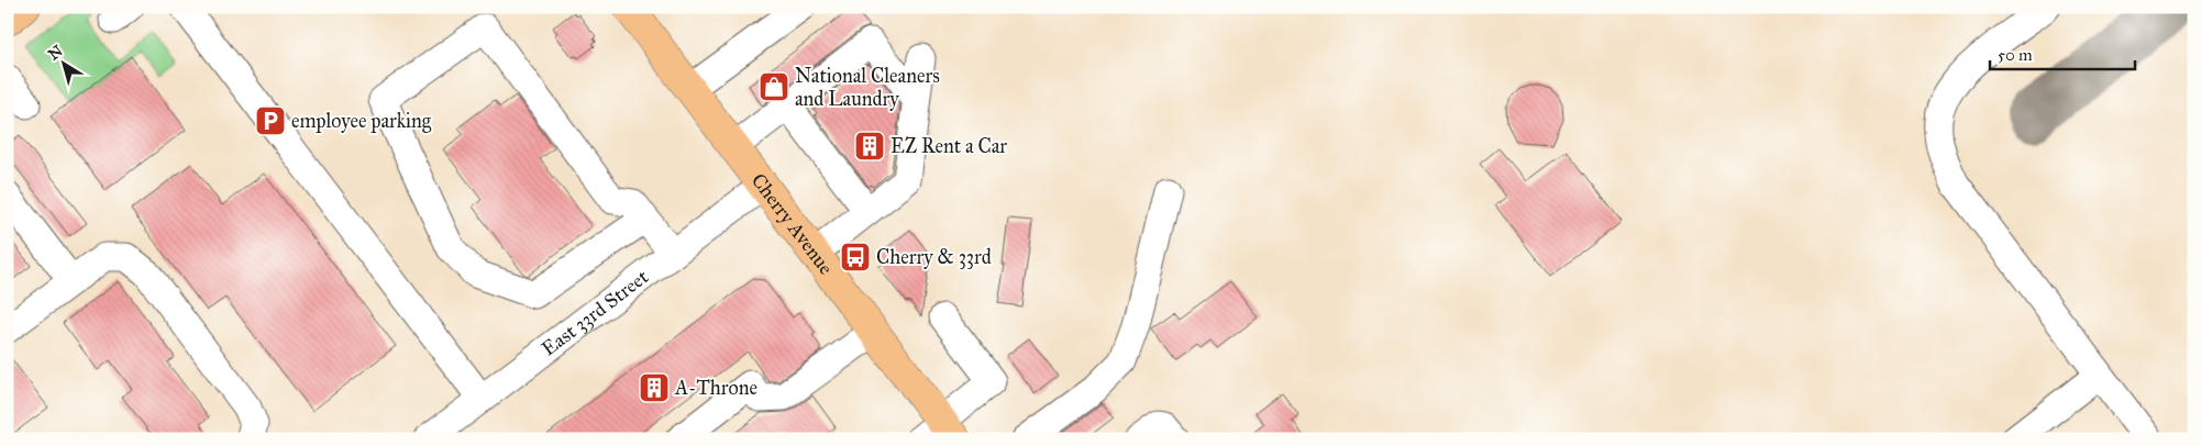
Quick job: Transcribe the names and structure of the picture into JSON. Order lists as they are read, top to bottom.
{
  "streets": {
    "main road": ["Cherry Avenue"],
    "street": ["East 33rd Street"]
  },
  "crossings": [
    ["Cherry Avenue", "East 33rd Street"]
  ],
  "places": {
    "shop": ["National Cleaners and Laundry"],
    "parking": ["employee parking"],
    "building": ["EZ Rent a Car", "A-Throne"],
    "bus stop": ["Cherry & 33rd"]
  },
  "scale_bar": "50 m",
  "north": "top left"
}
